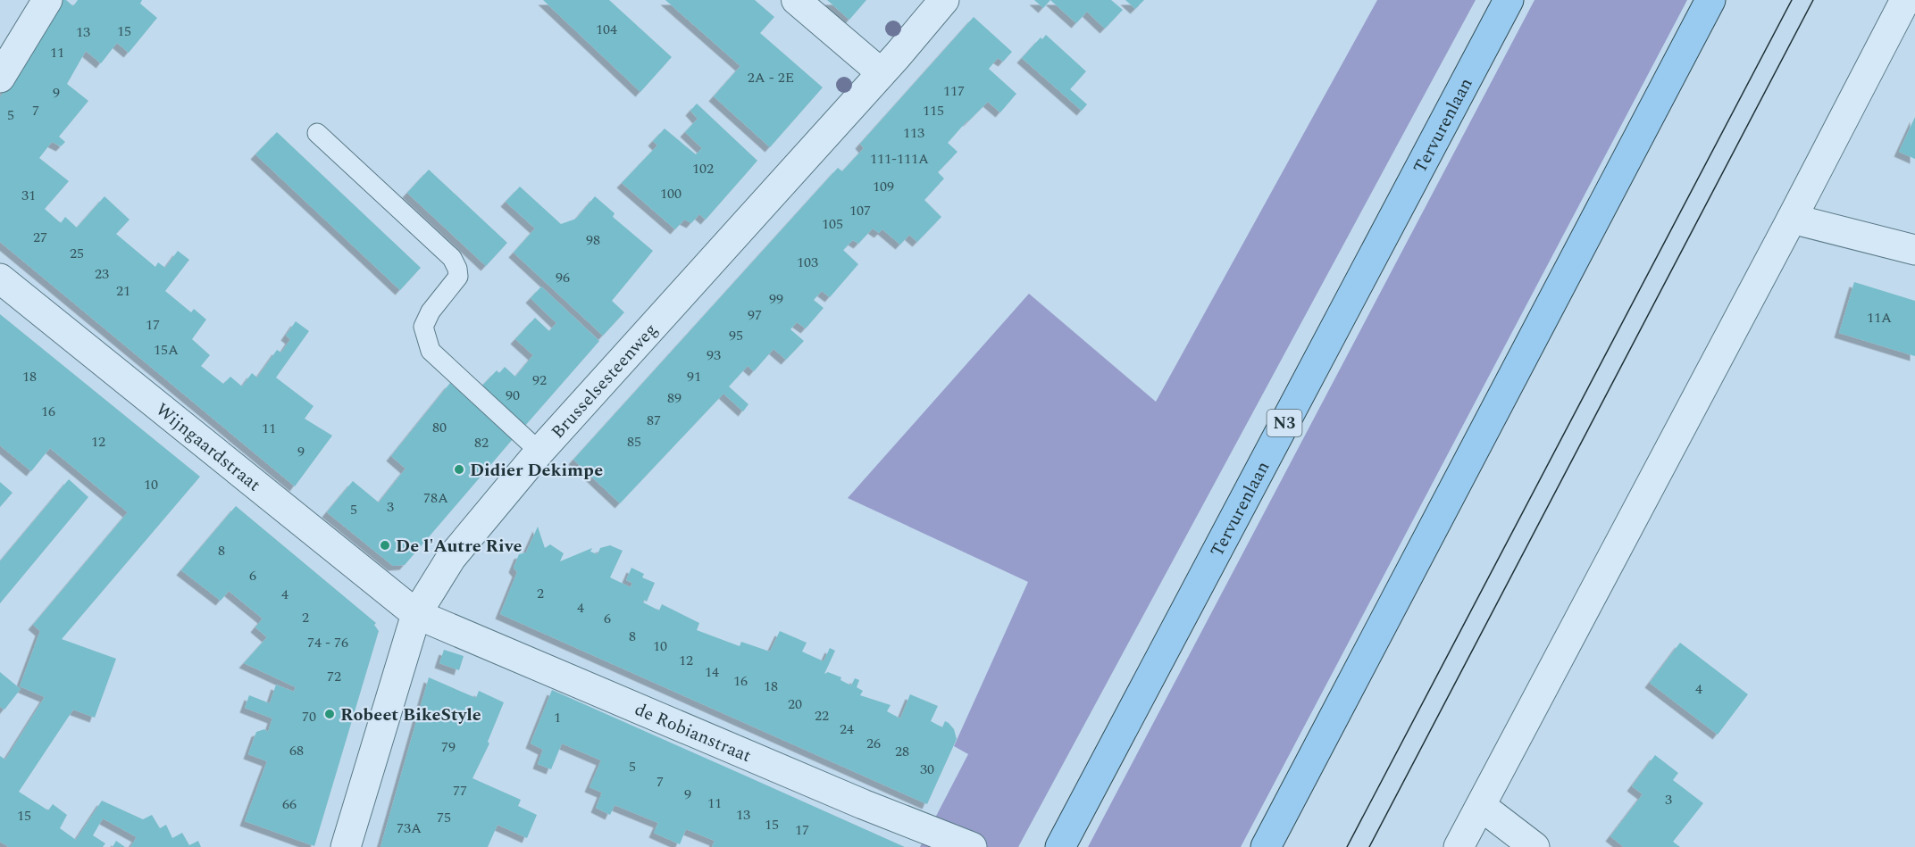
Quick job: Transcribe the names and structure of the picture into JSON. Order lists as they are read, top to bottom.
{
  "streets": {
    "main road": ["Tervurenlaan", "N3"],
    "street": ["Brusselsesteenweg", "Wijngaardstraat", "de Robianstraat"]
  },
  "crossings": [
    ["Brusselsesteenweg", "Wijngaardstraat"],
    ["Brusselsesteenweg", "de Robianstraat"],
    ["Wijngaardstraat", "de Robianstraat"]
  ],
  "places": ["Didier Dekimpe", "De l'Autre Rive", "Robeet BikeStyle"],
  "house_numbers": [
    "104",
    "15",
    "13",
    "11",
    "2A - 2E",
    "117",
    "9",
    "7",
    "115",
    "5",
    "113",
    "111-111A",
    "102",
    "109",
    "100",
    "31",
    "107",
    "105",
    "27",
    "98",
    "25",
    "103",
    "23",
    "96",
    "21",
    "99",
    "97",
    "11A",
    "17",
    "95",
    "15A",
    "93",
    "18",
    "91",
    "92",
    "90",
    "89",
    "16",
    "87",
    "80",
    "11",
    "12",
    "85",
    "82",
    "9",
    "10",
    "78A",
    "3",
    "5",
    "8",
    "6",
    "2",
    "4",
    "4",
    "2",
    "6",
    "8",
    "74 - 76",
    "10",
    "12",
    "14",
    "72",
    "16",
    "18",
    "4",
    "20",
    "22",
    "70",
    "1",
    "24",
    "26",
    "79",
    "68",
    "28",
    "5",
    "30",
    "7",
    "77",
    "9",
    "3",
    "11",
    "66",
    "13",
    "15",
    "75",
    "15",
    "73A",
    "17"
  ]
}
